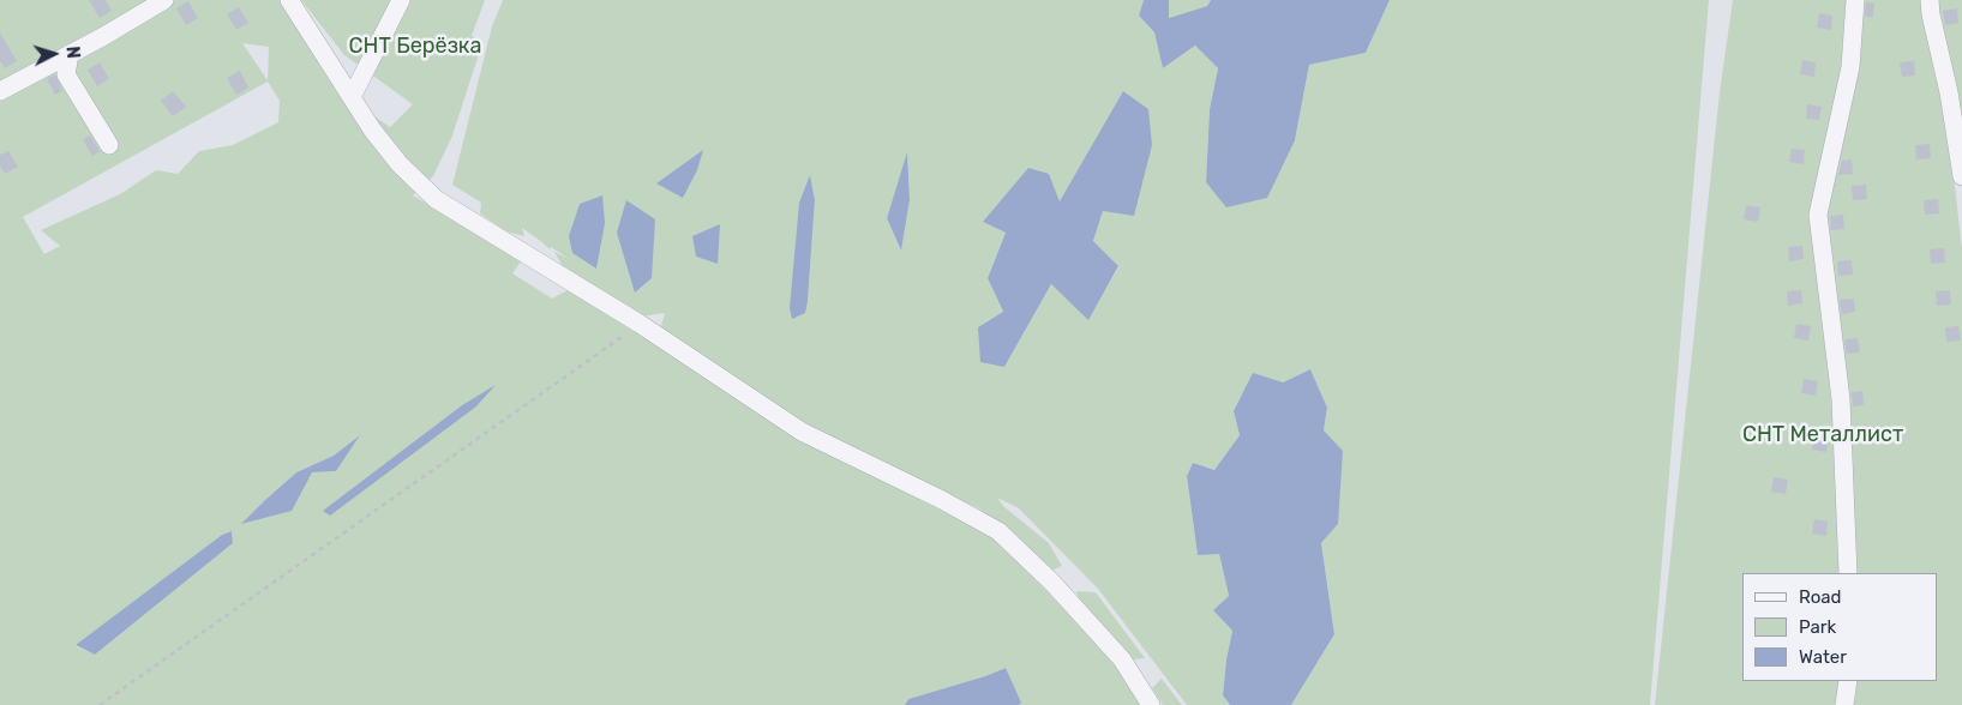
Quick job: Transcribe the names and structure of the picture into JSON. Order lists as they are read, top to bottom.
{
  "parks": ["СНТ Берёзка", "СНТ Металлист"],
  "legend": ["Road", "Park", "Water"],
  "north": "right"
}
